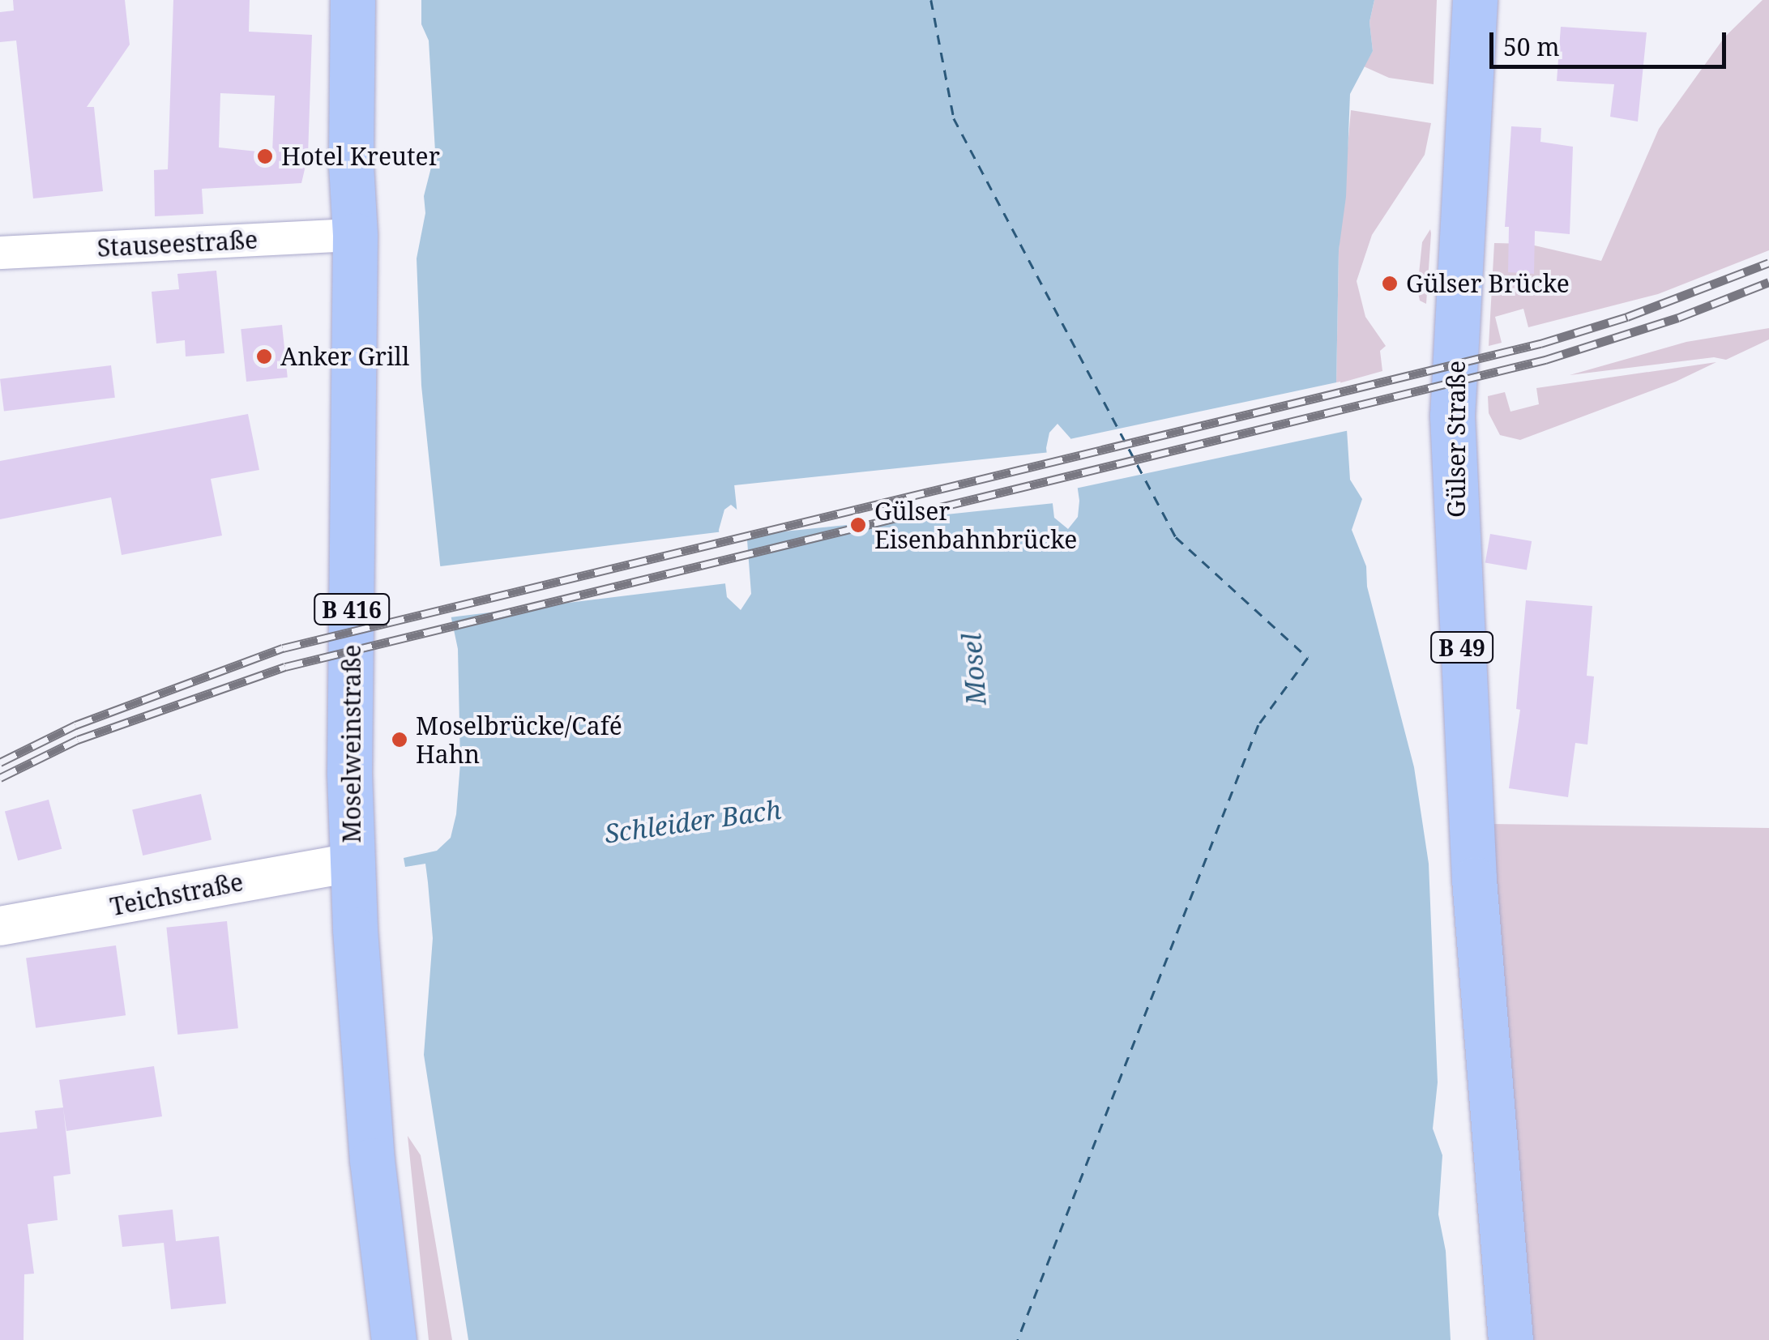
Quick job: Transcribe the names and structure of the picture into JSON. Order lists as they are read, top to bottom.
{
  "streets": {
    "main road": [
      "Gülser Straße",
      "B 416",
      "B 49",
      "Moselweinstraße"
    ],
    "street": ["Stauseestraße", "Teichstraße"]
  },
  "crossings": [
    ["Stauseestraße", "Moselweinstraße"],
    ["Moselweinstraße", "Teichstraße"]
  ],
  "water": ["Mosel", "Schleider Bach"],
  "places": [
    "Hotel Kreuter",
    "Gülser Brücke",
    "Anker Grill",
    "Gülser Eisenbahnbrücke",
    "Moselbrücke/Café Hahn"
  ],
  "scale_bar": "50 m"
}
